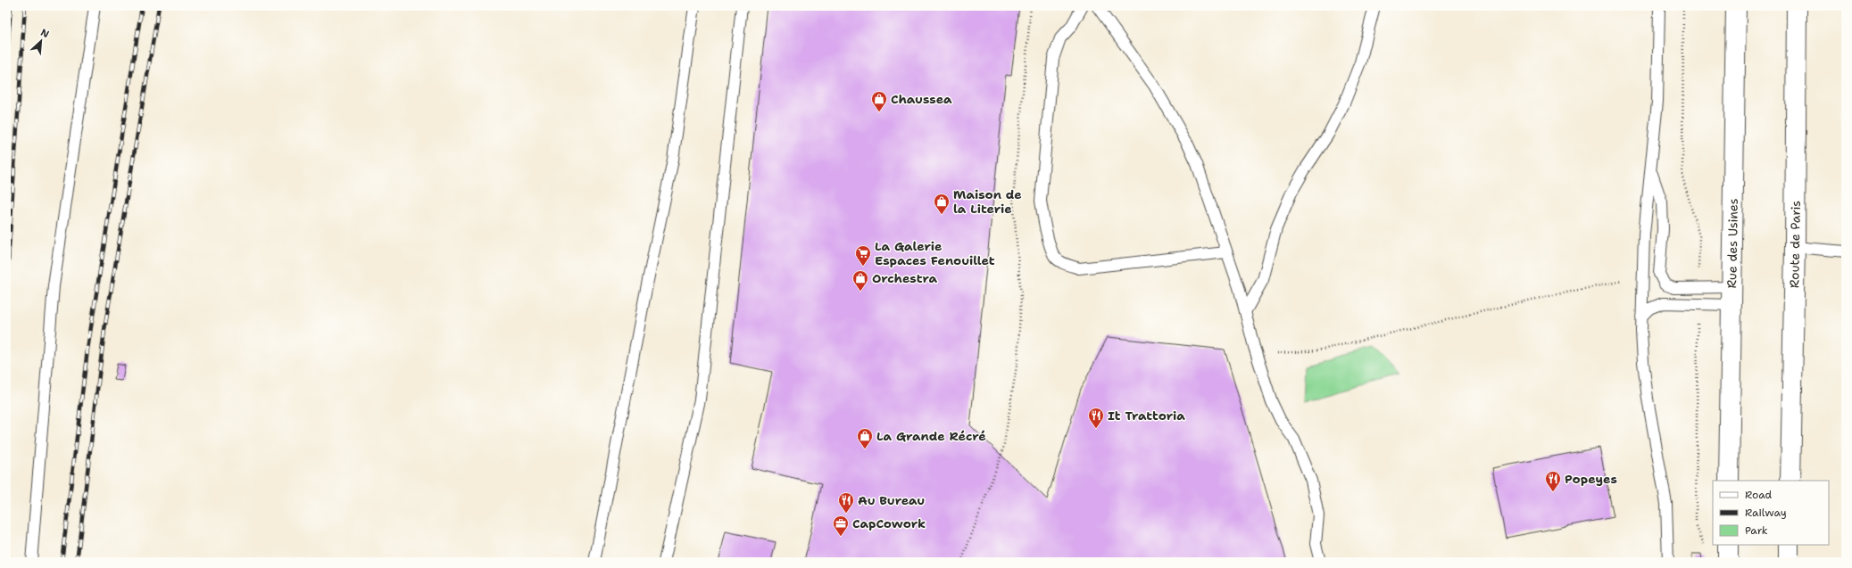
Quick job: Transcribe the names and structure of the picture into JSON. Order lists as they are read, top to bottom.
{
  "streets": {
    "main road": ["Rue des Usines", "Route de Paris"]
  },
  "places": {
    "shop": [
      "Chaussea",
      "Maison de la Literie",
      "Orchestra",
      "La Grande Récré"
    ],
    "supermarket": ["La Galerie Espaces Fenouillet"],
    "restaurant": ["It Trattoria", "Popeyes", "Au Bureau"],
    "office": ["CapCowork"]
  },
  "legend": ["Road", "Railway", "Park"],
  "north": "top right"
}
